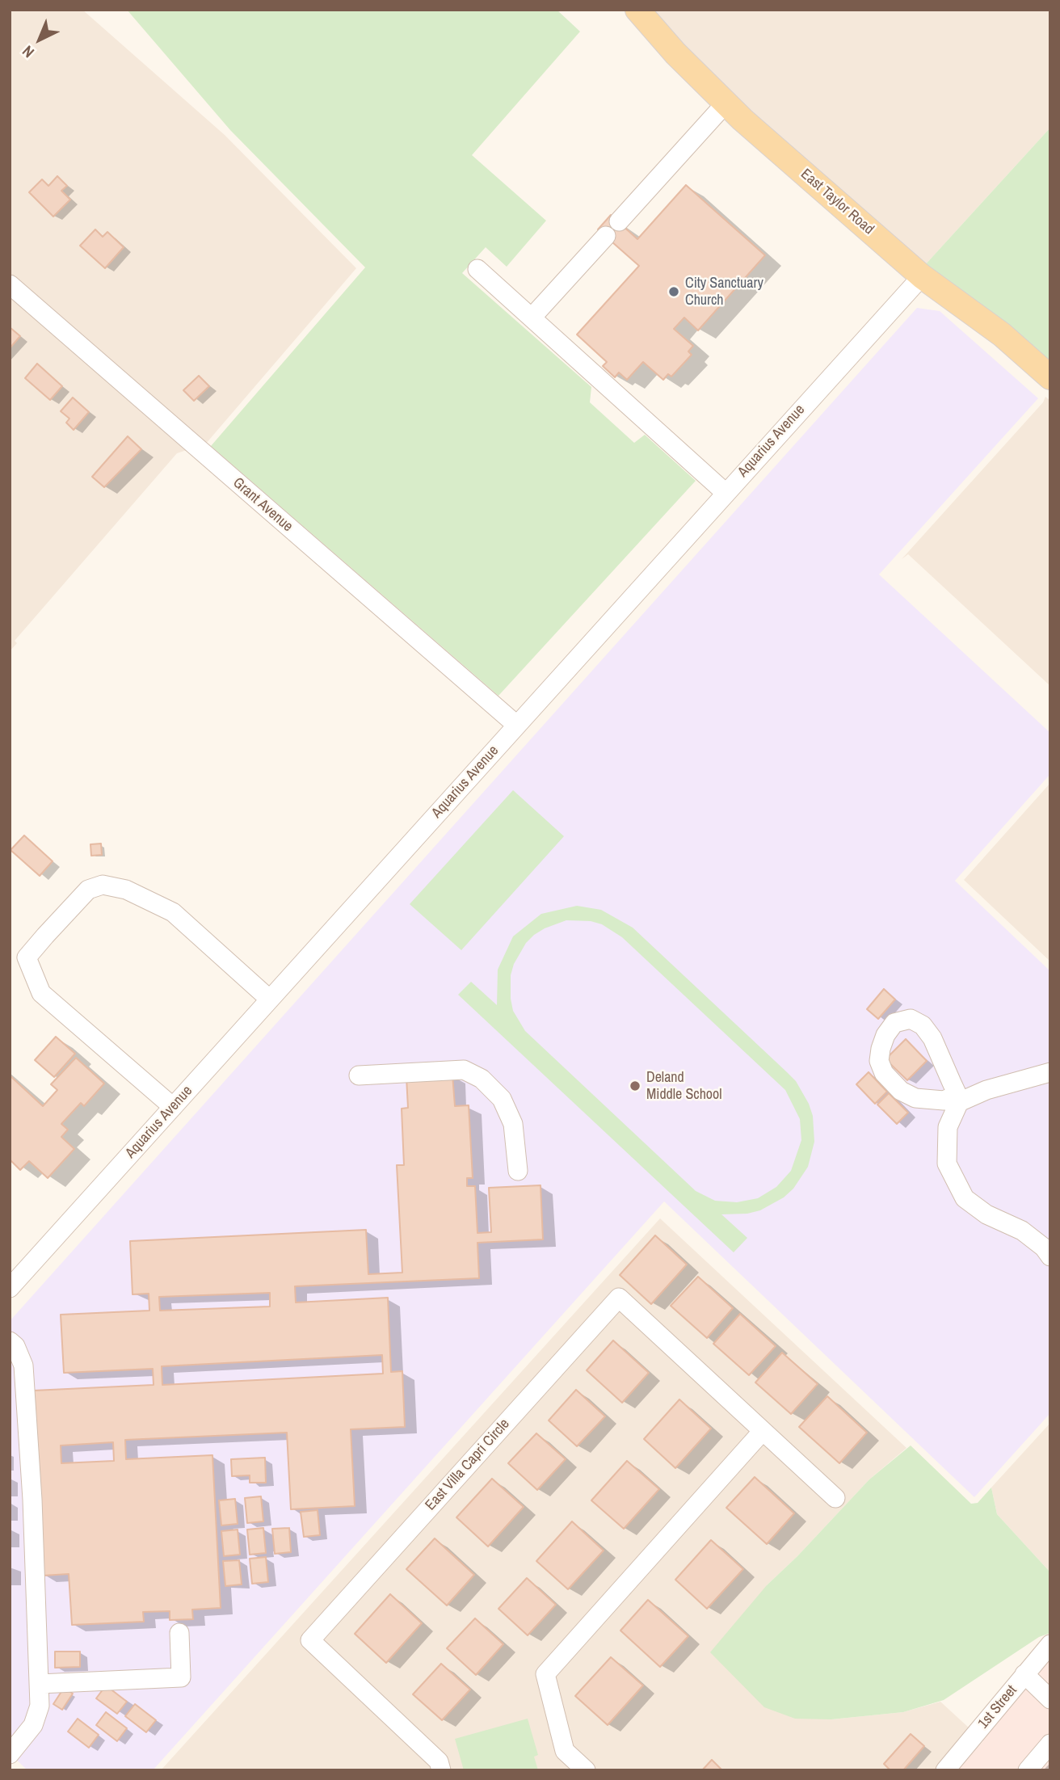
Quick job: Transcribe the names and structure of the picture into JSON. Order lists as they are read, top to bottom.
{
  "streets": {
    "main road": ["East Taylor Road"],
    "street": [
      "Aquarius Avenue",
      "Grant Avenue",
      "East Villa Capri Circle",
      "1st Street"
    ]
  },
  "crossings": [
    ["East Taylor Road", "Aquarius Avenue"],
    ["Aquarius Avenue", "Grant Avenue"]
  ],
  "places": ["City Sanctuary Church", "Deland Middle School"],
  "north": "bottom left"
}
